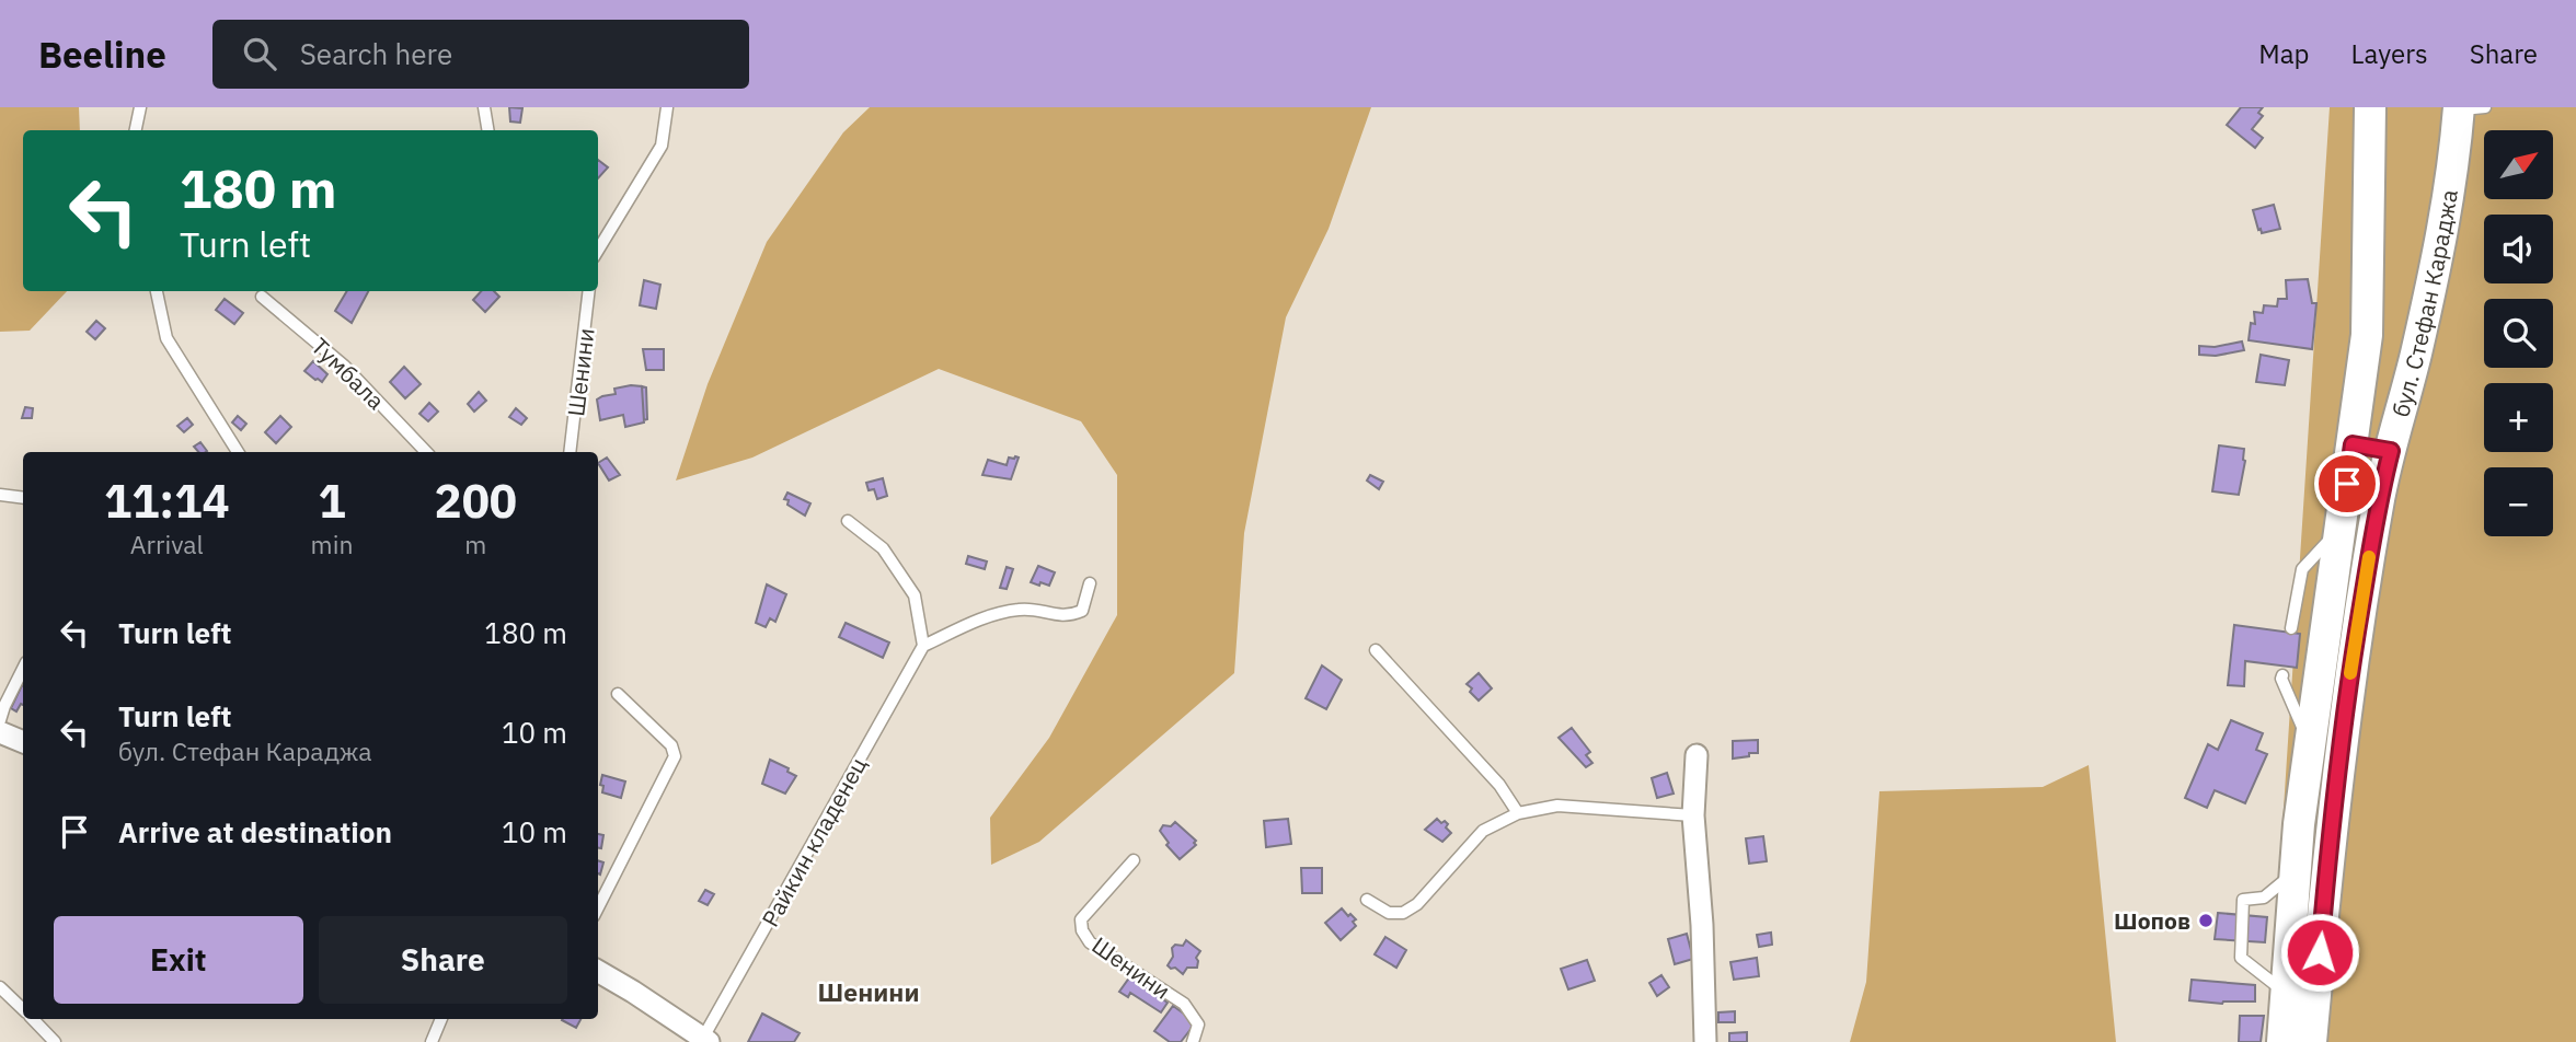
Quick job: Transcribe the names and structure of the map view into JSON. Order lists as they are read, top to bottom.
{
  "streets": {
    "main road": ["бул. Стефан Караджа"],
    "lane": ["Шенини", "Тумбала", "Райкин кладенец"]
  },
  "districts": ["Шенини"],
  "places": ["Шопов"],
  "north": "top right",
  "page": {
    "header": "Beeline",
    "search": "Search here",
    "nav": ["Map", "Layers", "Share"],
    "map_buttons": ["+", "−"],
    "turn": ["180 m", "Turn left"],
    "eta": [
      "11:14",
      "Arrival",
      "1",
      "min",
      "200",
      "m"
    ],
    "list": [
      {
        "name": "Turn left",
        "value": "180 m"
      },
      {
        "name": "Turn left",
        "note": "бул. Стефан Караджа",
        "value": "10 m"
      },
      {
        "name": "Arrive at destination",
        "value": "10 m"
      }
    ],
    "buttons": ["Exit", "Share"]
  }
}
